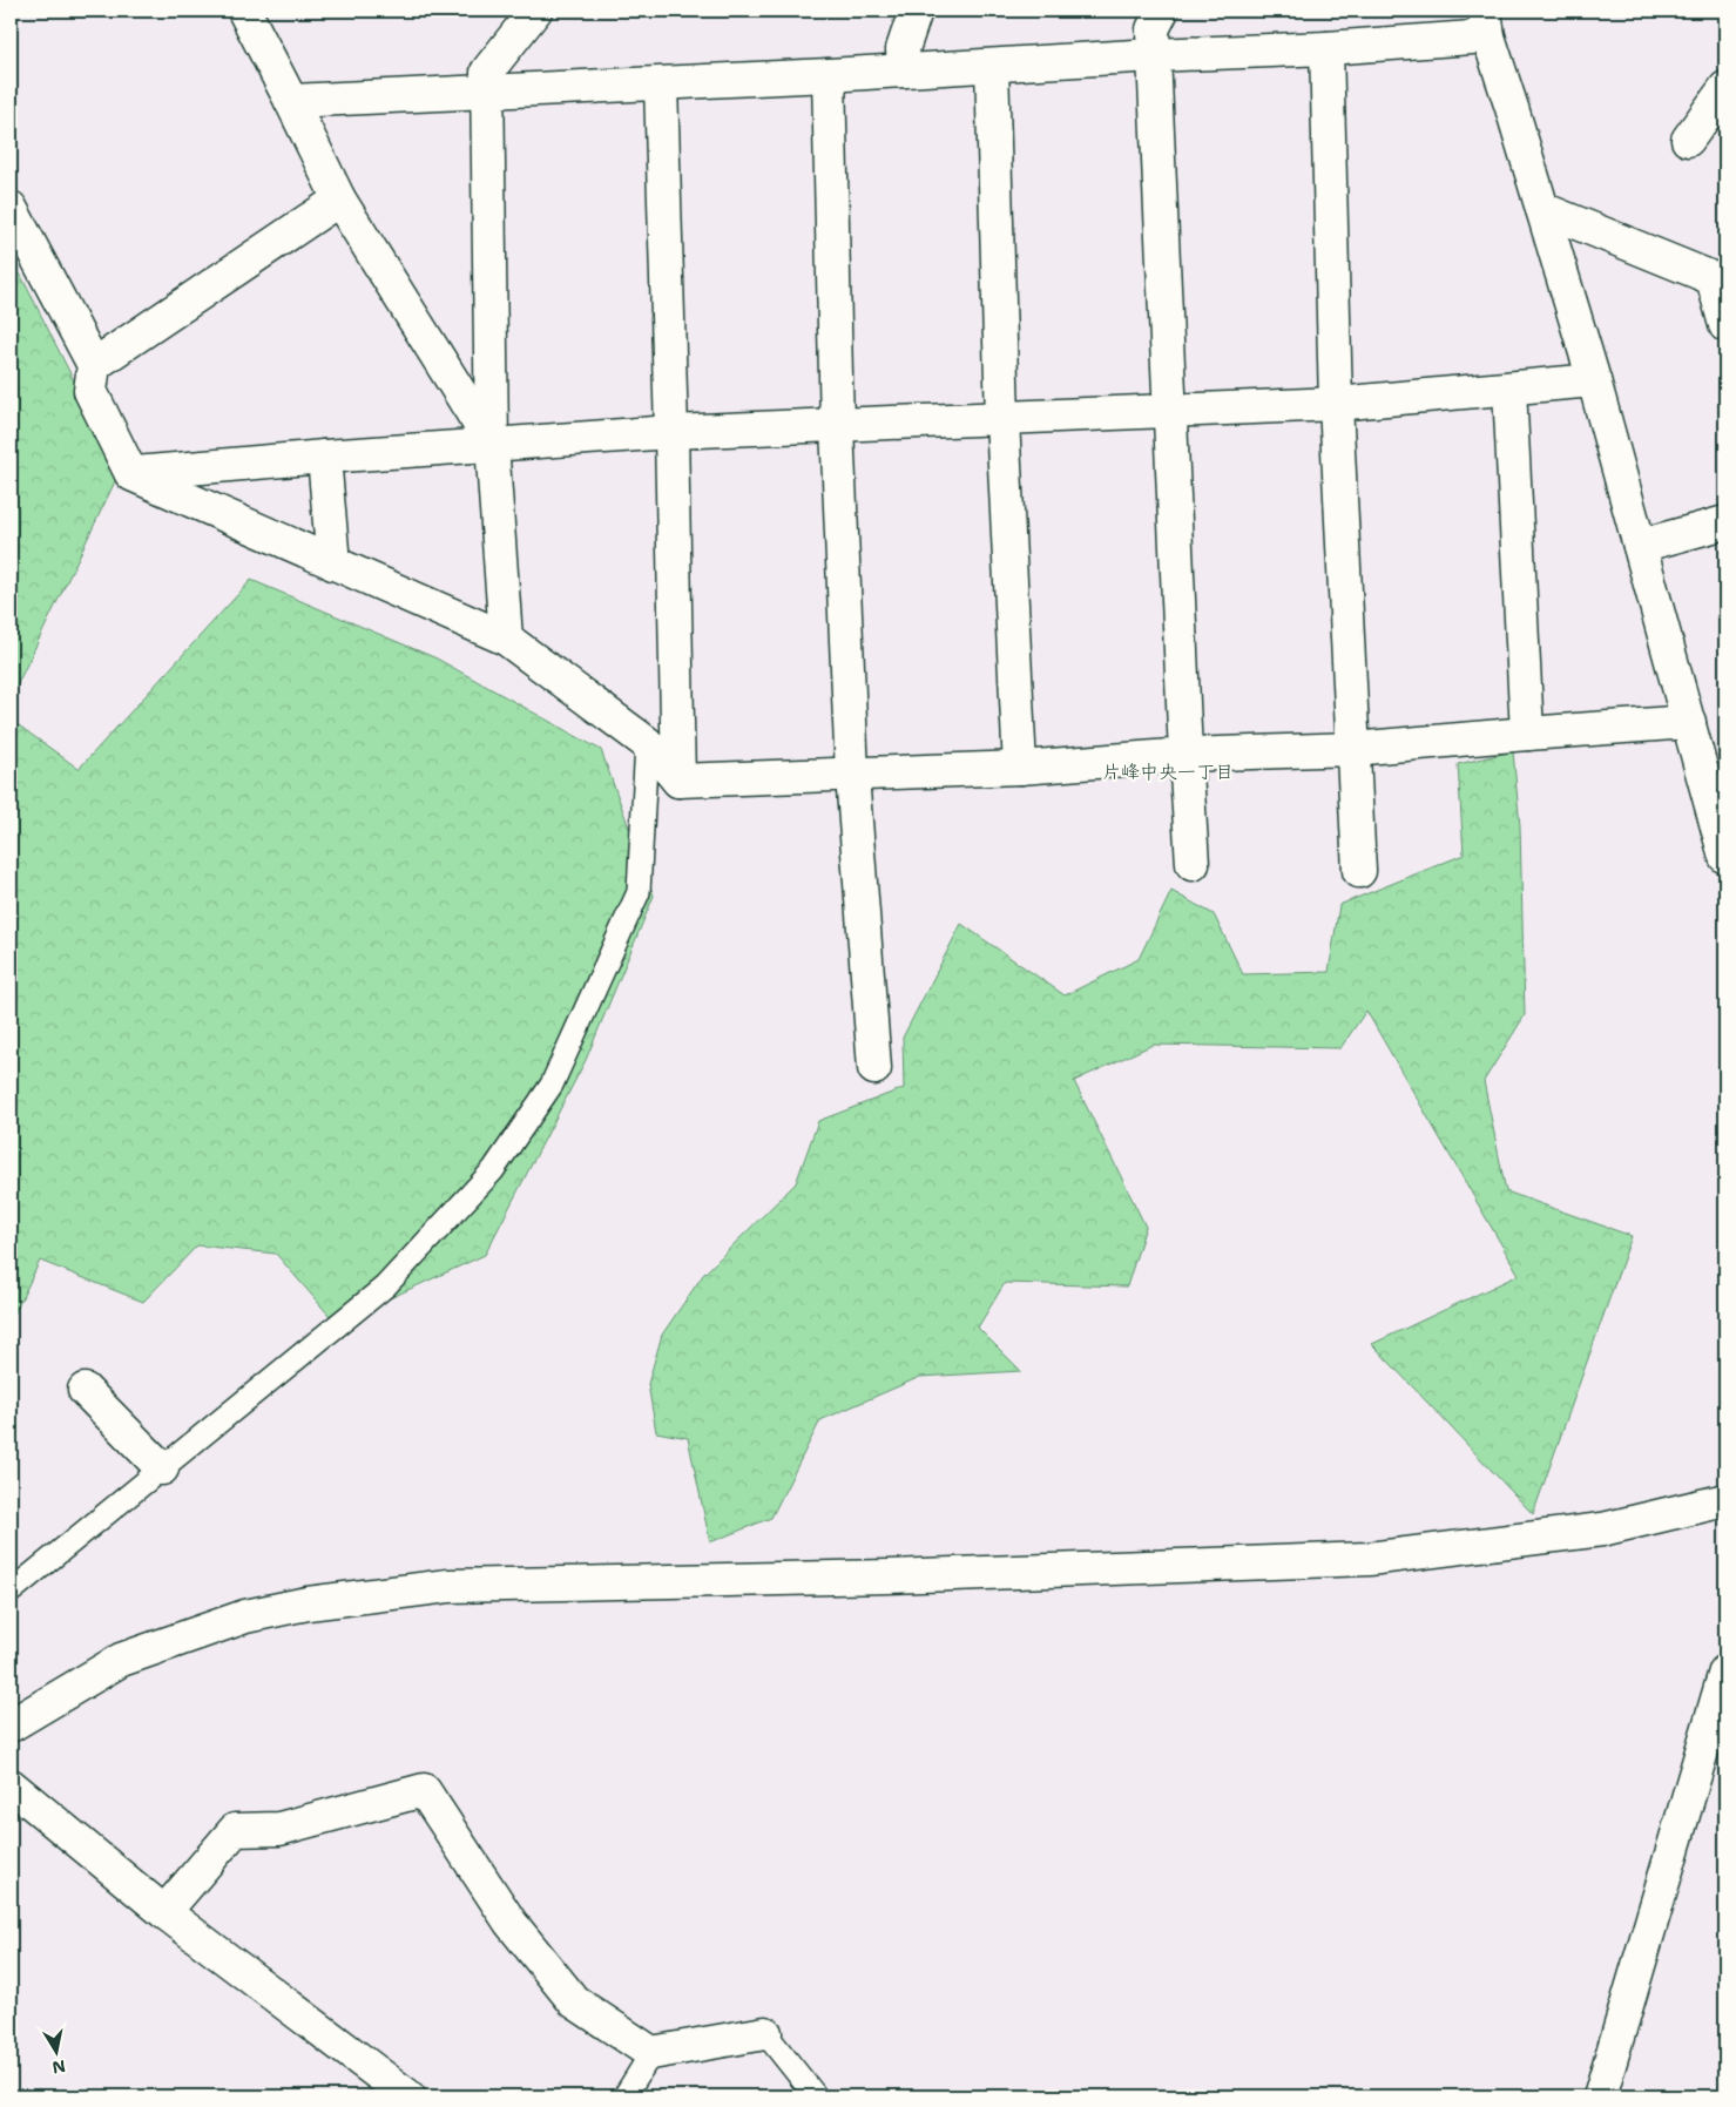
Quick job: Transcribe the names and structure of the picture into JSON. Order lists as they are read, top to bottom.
{
  "districts": ["片峰中央一丁目"],
  "north": "bottom"
}
